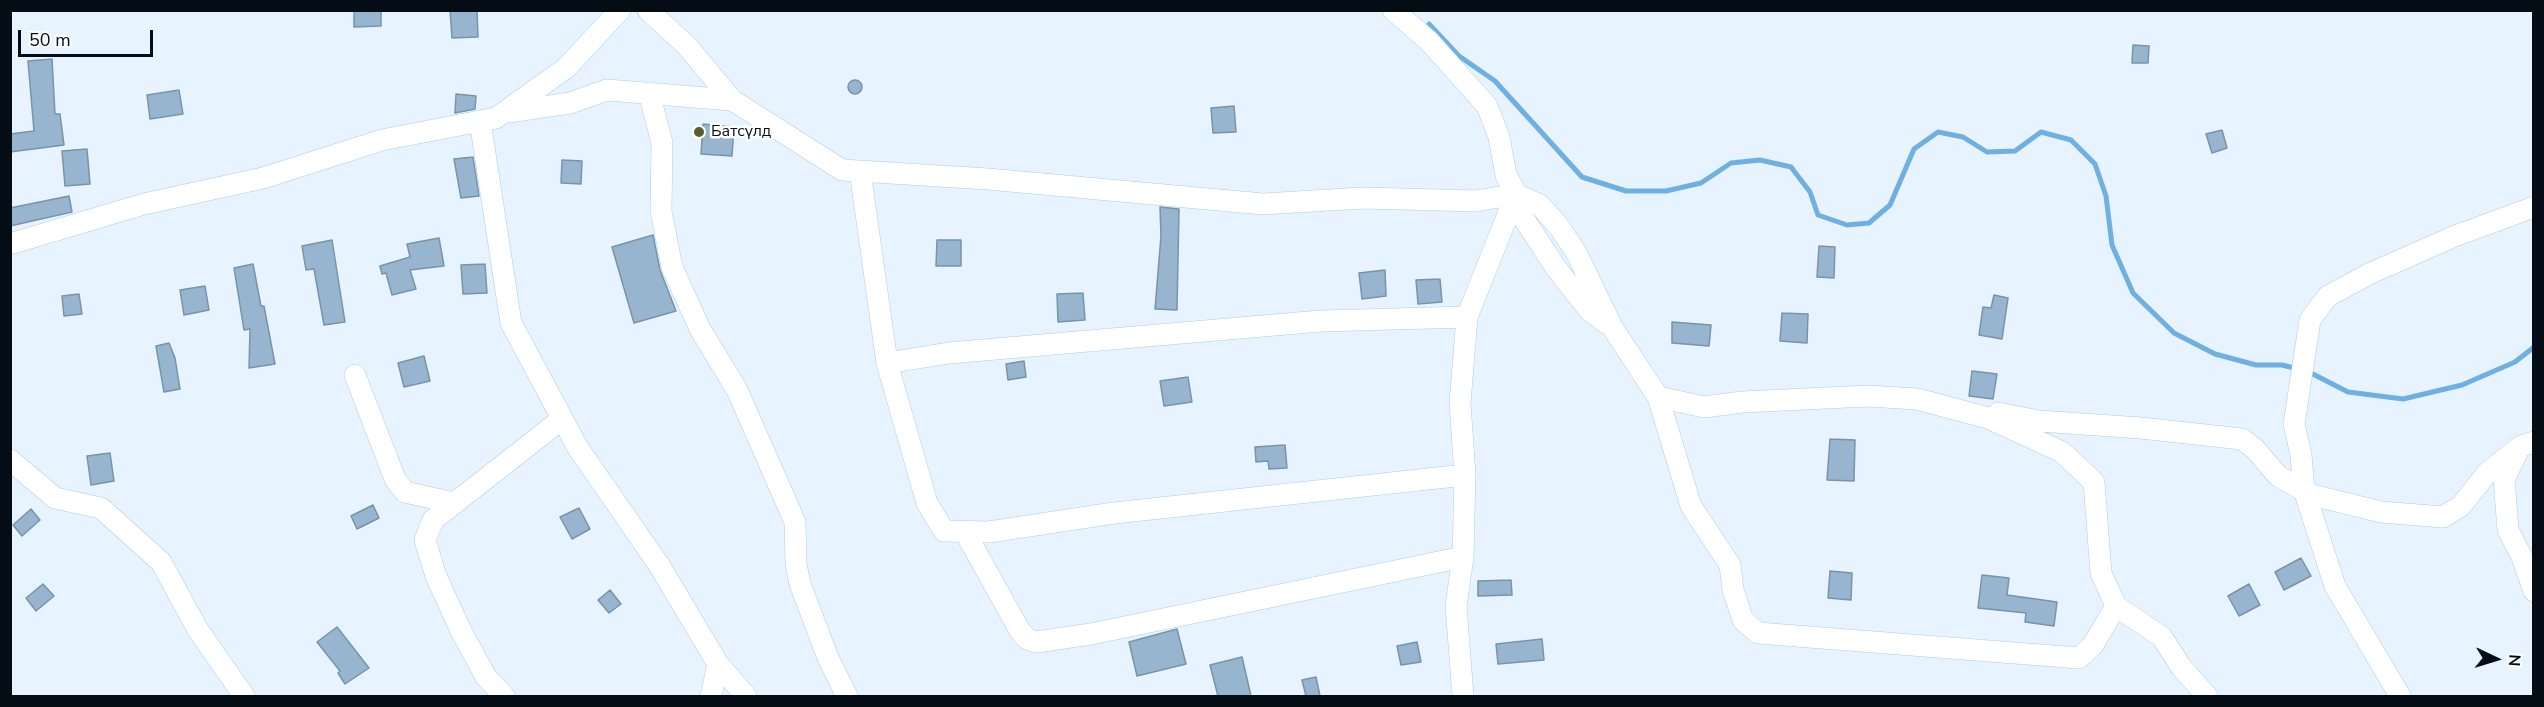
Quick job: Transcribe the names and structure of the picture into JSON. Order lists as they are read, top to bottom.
{
  "places": ["Батсүлд"],
  "scale_bar": "50 m",
  "north": "right"
}
